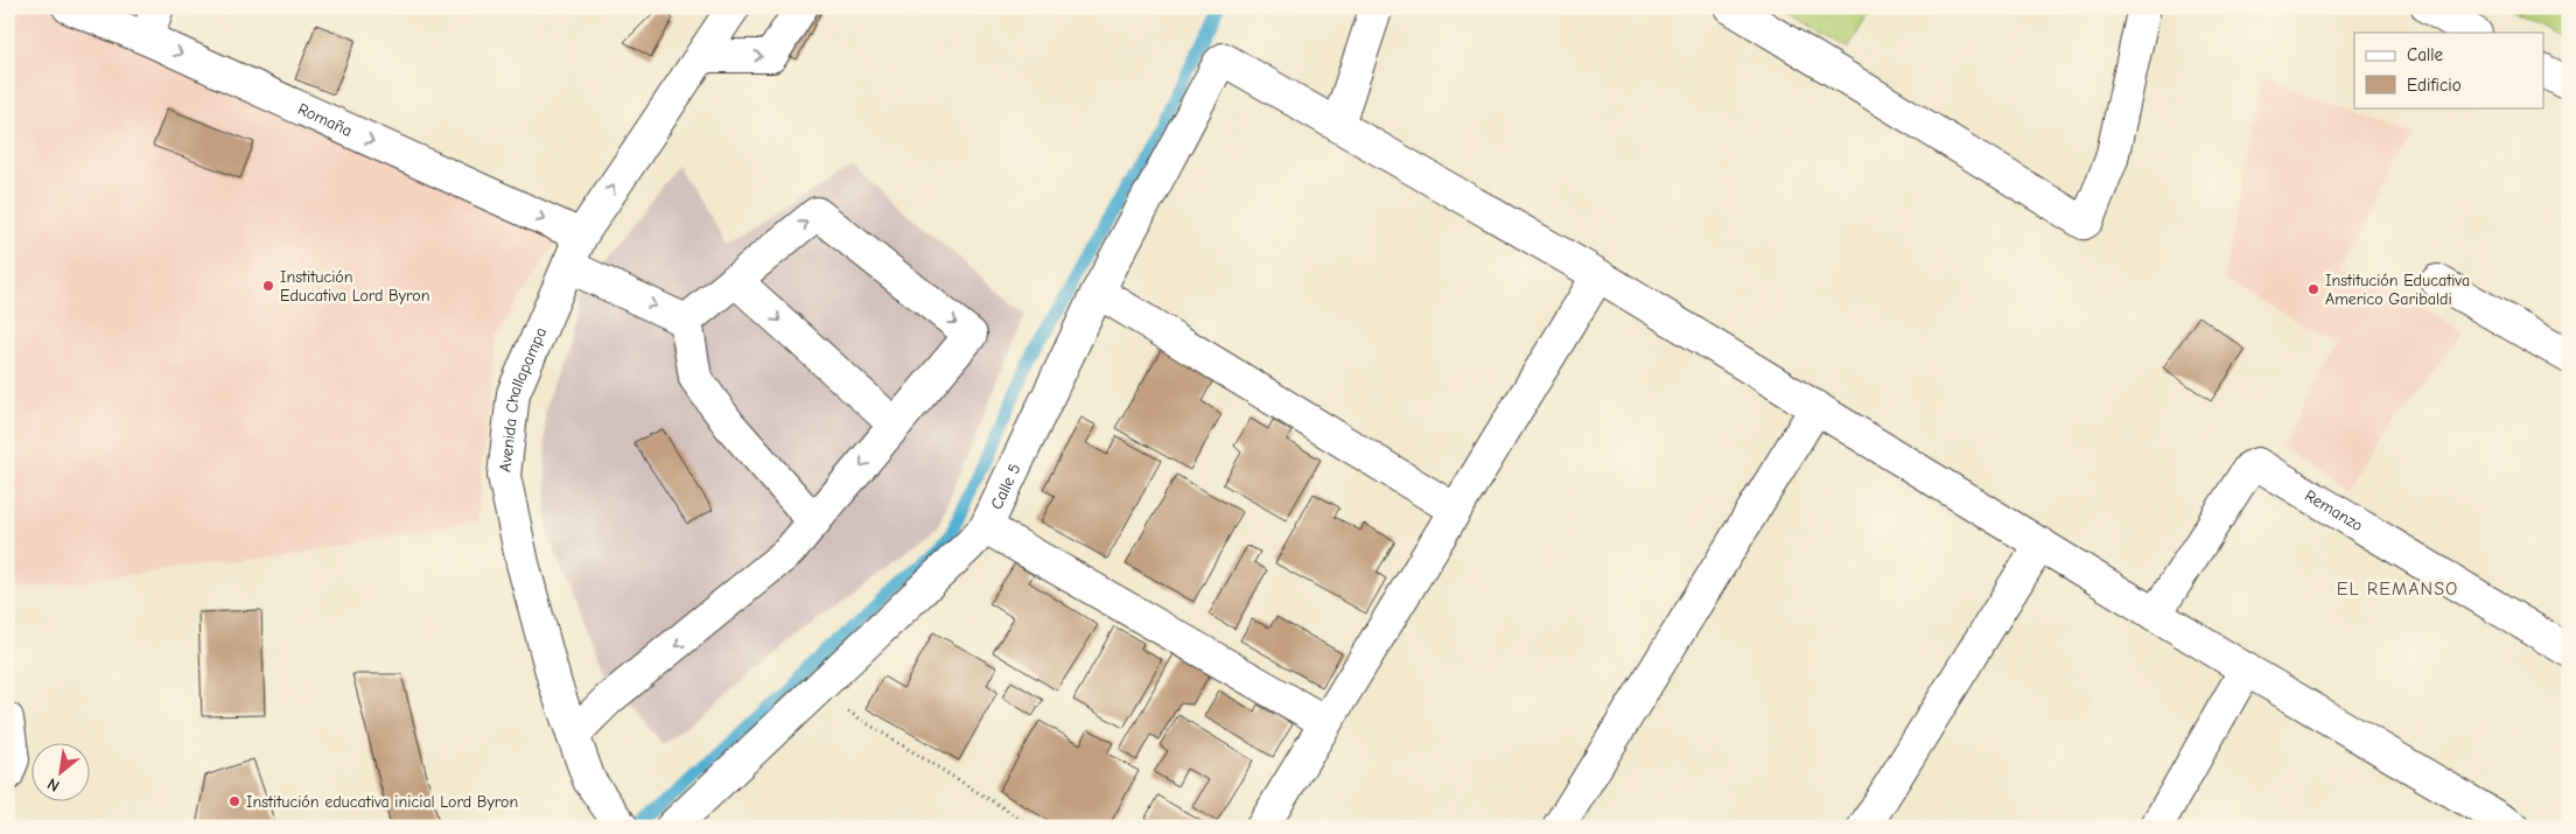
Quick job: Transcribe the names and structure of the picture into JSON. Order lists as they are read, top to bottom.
{
  "streets": {
    "street": [
      "Romaña",
      "Avenida Challapampa",
      "Calle 5",
      "Remanzo"
    ]
  },
  "crossings": [
    ["Romaña", "Avenida Challapampa"]
  ],
  "one_way": ["Romaña"],
  "districts": ["EL REMANSO"],
  "places": ["Institución Educativa Lord Byron", "Institución Educativa Americo Garibaldi", "Institución educativa inicial Lord Byron"],
  "legend": ["Calle", "Edificio"],
  "north": "bottom left"
}
